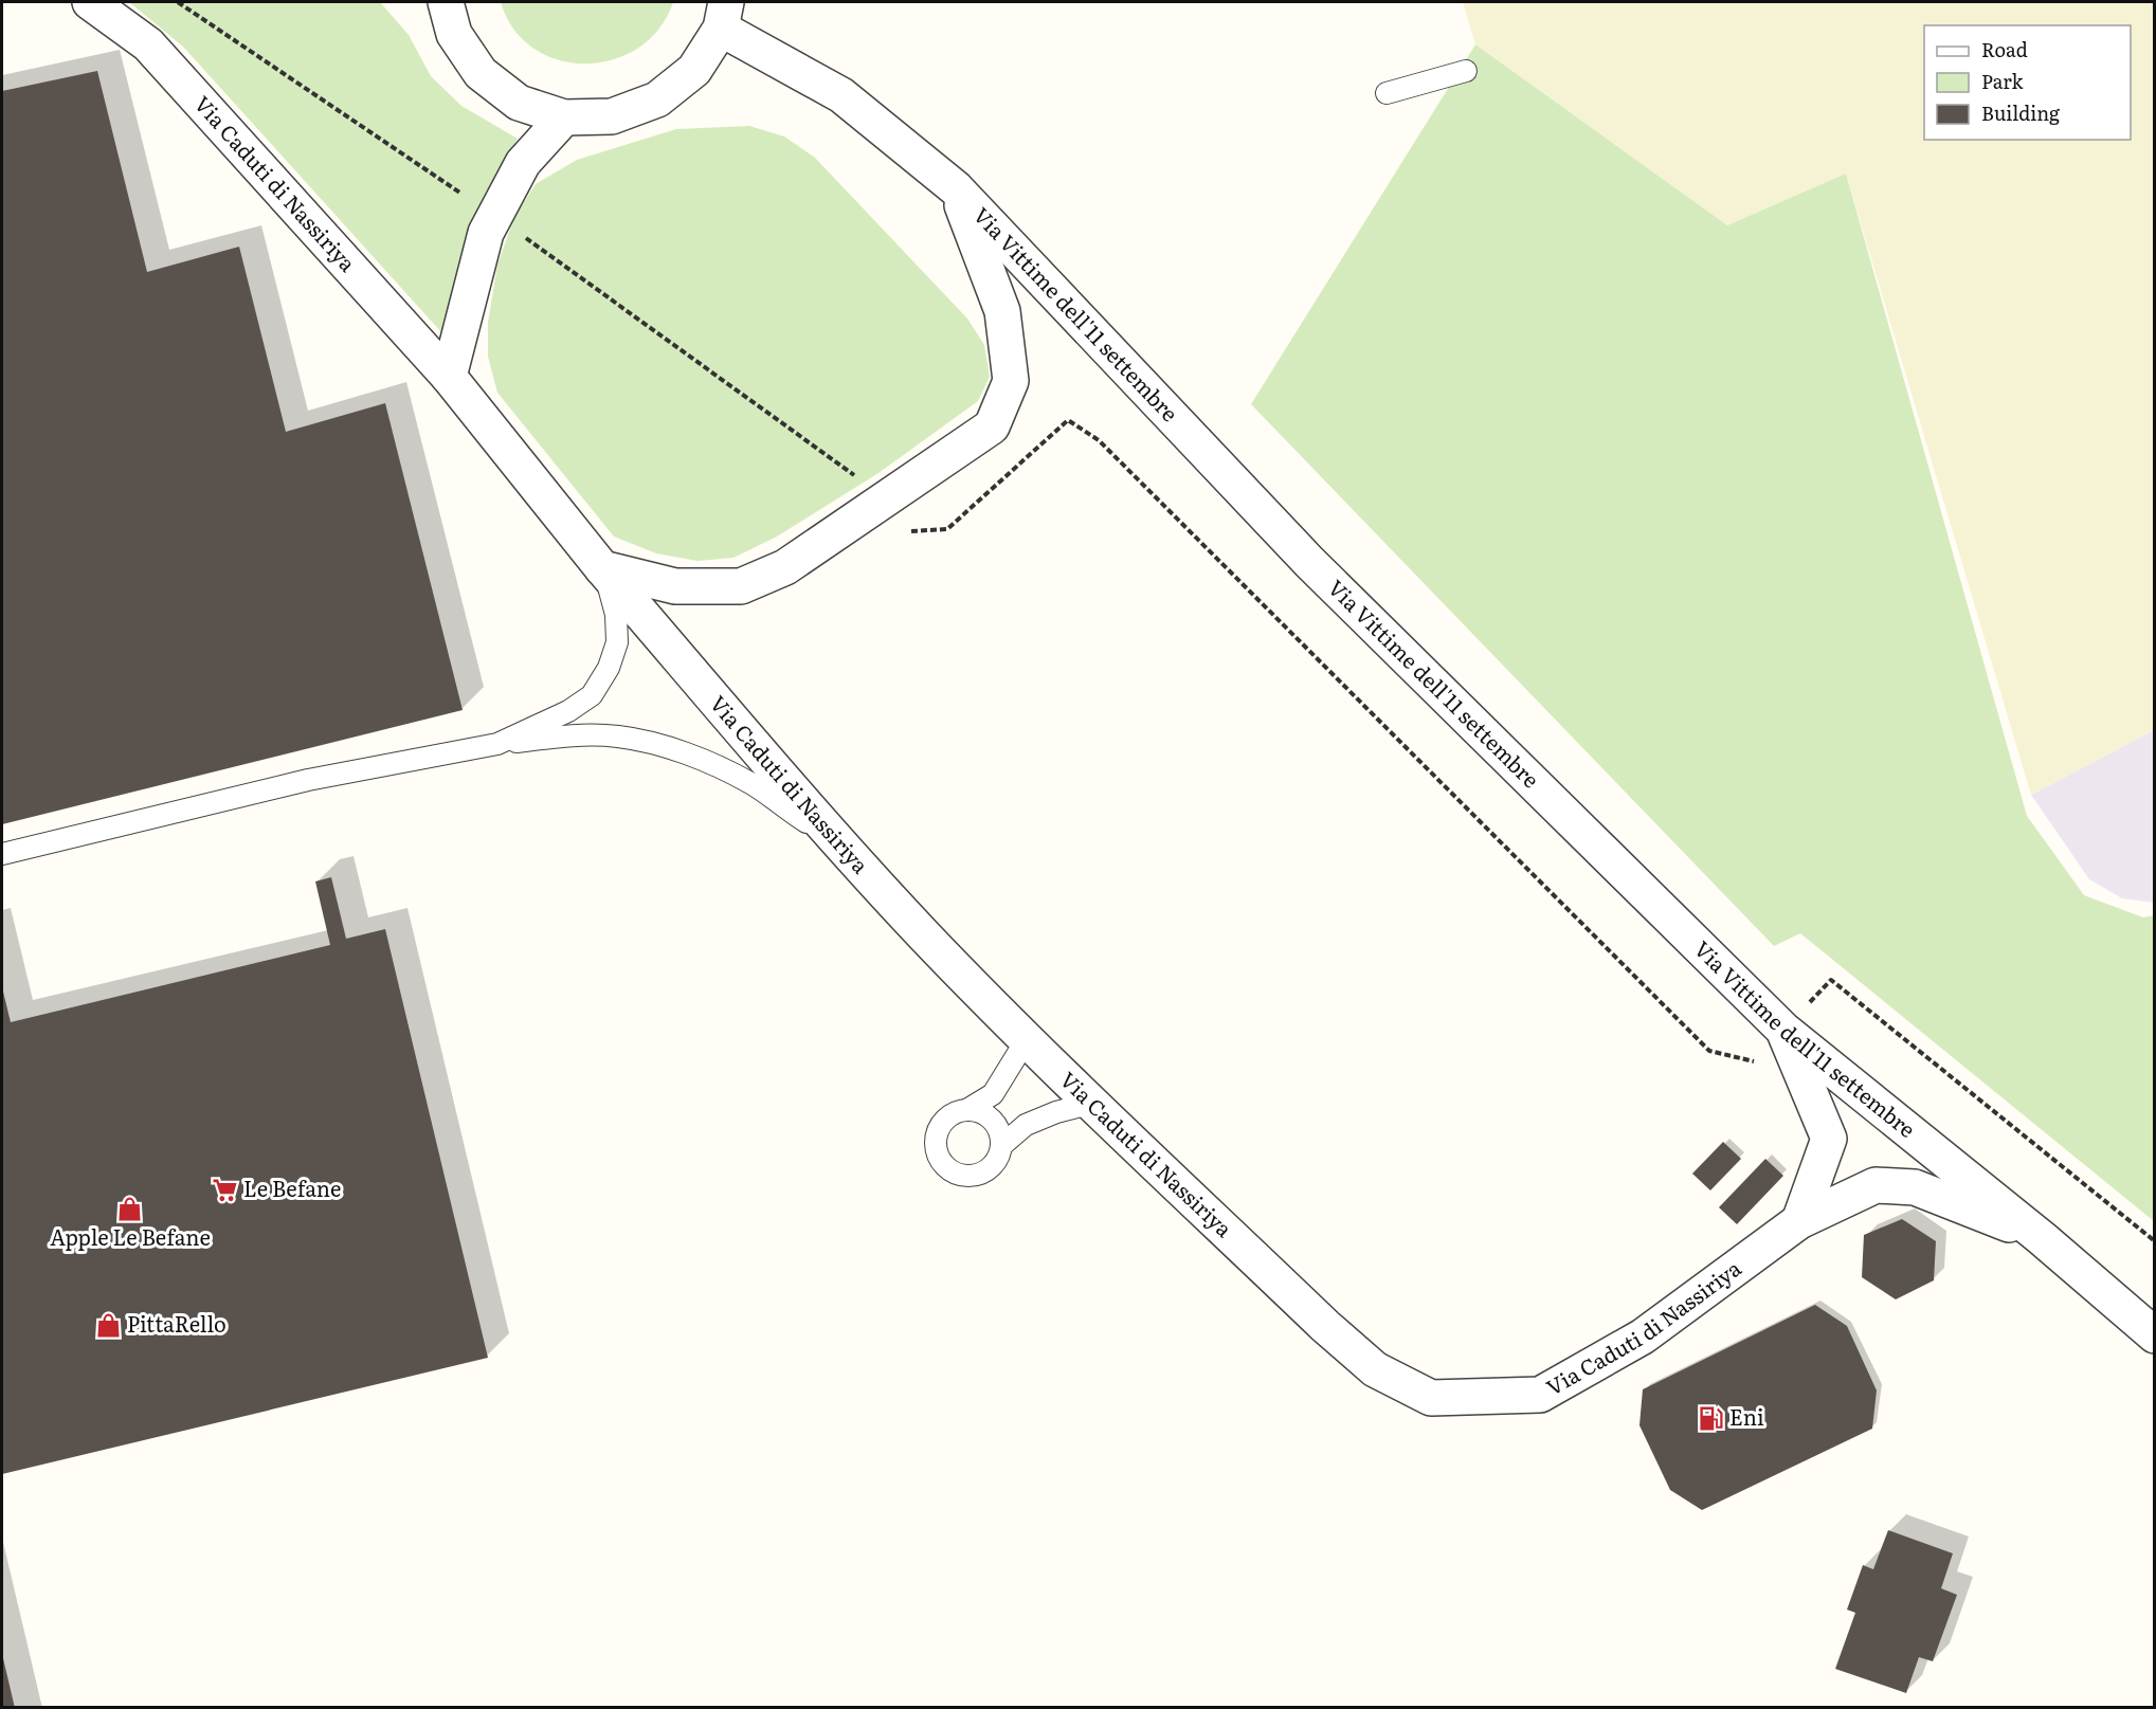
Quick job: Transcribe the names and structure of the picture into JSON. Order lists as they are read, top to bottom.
{
  "streets": {
    "street": ["Via Caduti di Nassiriya", "Via Vittime dell'11 settembre"]
  },
  "crossings": [
    ["Via Caduti di Nassiriya", "Via Vittime dell'11 settembre"]
  ],
  "places": {
    "supermarket": ["Le Befane"],
    "shop": ["Apple Le Befane", "PittaRello"],
    "fuel station": ["Eni"]
  },
  "legend": ["Road", "Park", "Building"]
}
